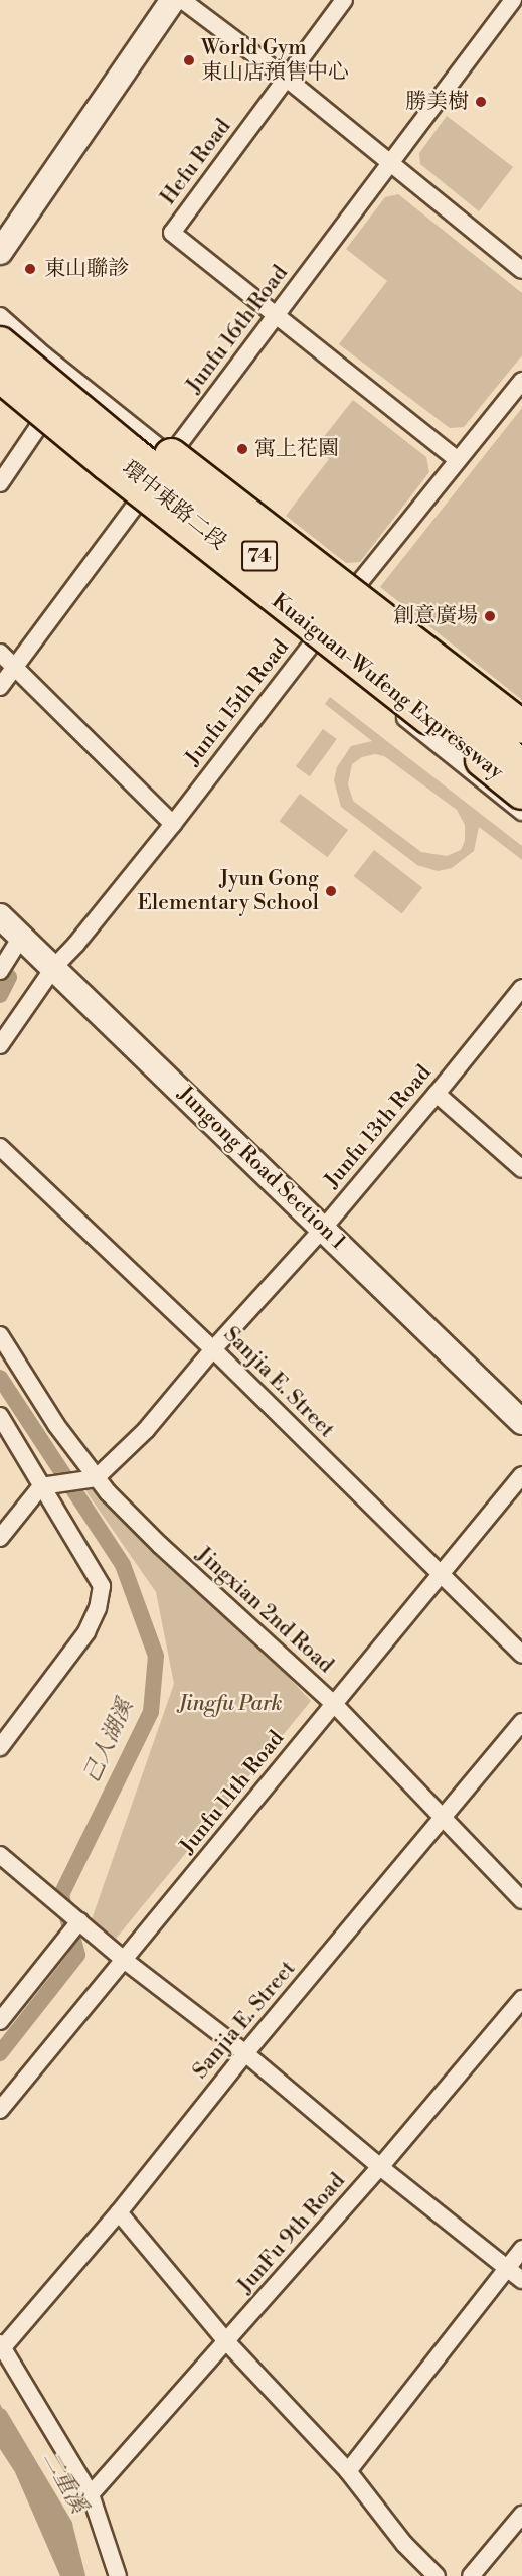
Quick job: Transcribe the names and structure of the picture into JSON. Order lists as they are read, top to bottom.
{
  "streets": {
    "highway": ["74", "Kuaiguan-Wufeng Expressway"],
    "main road": ["Jungong Road Section 1"],
    "street": [
      "Hefu Road",
      "Junfu 16th Road",
      "環中東路二段",
      "Junfu 15th Road",
      "Junfu 13th Road",
      "Sanjia E. Street",
      "Jingxian 2nd Road",
      "Junfu 11th Road",
      "JunFu 9th Road"
    ]
  },
  "crossings": [
    ["Hefu Road", "Junfu 16th Road"],
    ["Hefu Road", "Junfu 15th Road"],
    ["Junfu 16th Road", "環中東路二段"],
    ["Junfu 16th Road", "74"],
    ["環中東路二段", "74"],
    ["環中東路二段", "Junfu 15th Road"],
    ["Junfu 15th Road", "Jungong Road Section 1"],
    ["Junfu 13th Road", "Jungong Road Section 1"],
    ["Junfu 13th Road", "Sanjia E. Street"],
    ["Junfu 13th Road", "Jingxian 2nd Road"],
    ["Sanjia E. Street", "Jingxian 2nd Road"],
    ["Sanjia E. Street", "Junfu 11th Road"],
    ["Jingxian 2nd Road", "Junfu 11th Road"]
  ],
  "water": ["己人湖溪", "二重溪"],
  "parks": ["Jingfu Park"],
  "places": [
    "World Gym 東山店預售中心",
    "勝美樹",
    "東山聯診",
    "寓上花園",
    "創意廣場",
    "Jyun Gong Elementary School"
  ]
}
